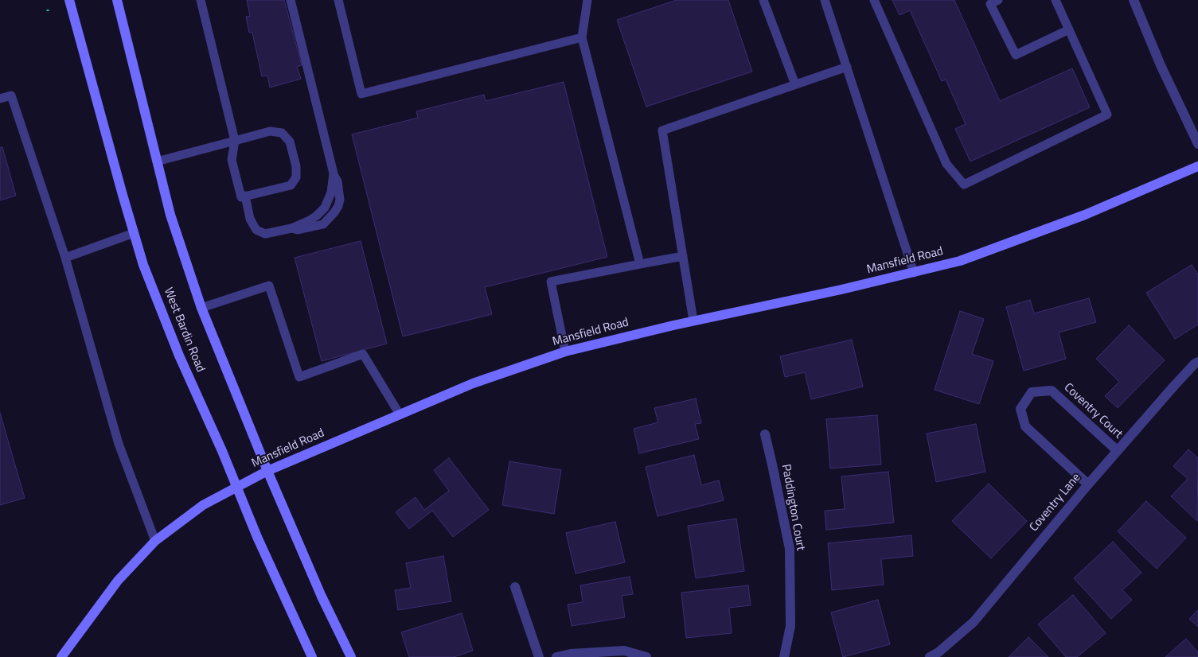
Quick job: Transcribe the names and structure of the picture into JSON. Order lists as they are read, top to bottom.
{
  "streets": {
    "main road": ["Mansfield Road", "West Bardin Road"],
    "street": ["Coventry Court", "Coventry Lane", "Paddington Court"]
  },
  "crossings": [
    ["Mansfield Road", "West Bardin Road"],
    ["Coventry Court", "Coventry Lane"]
  ]
}
